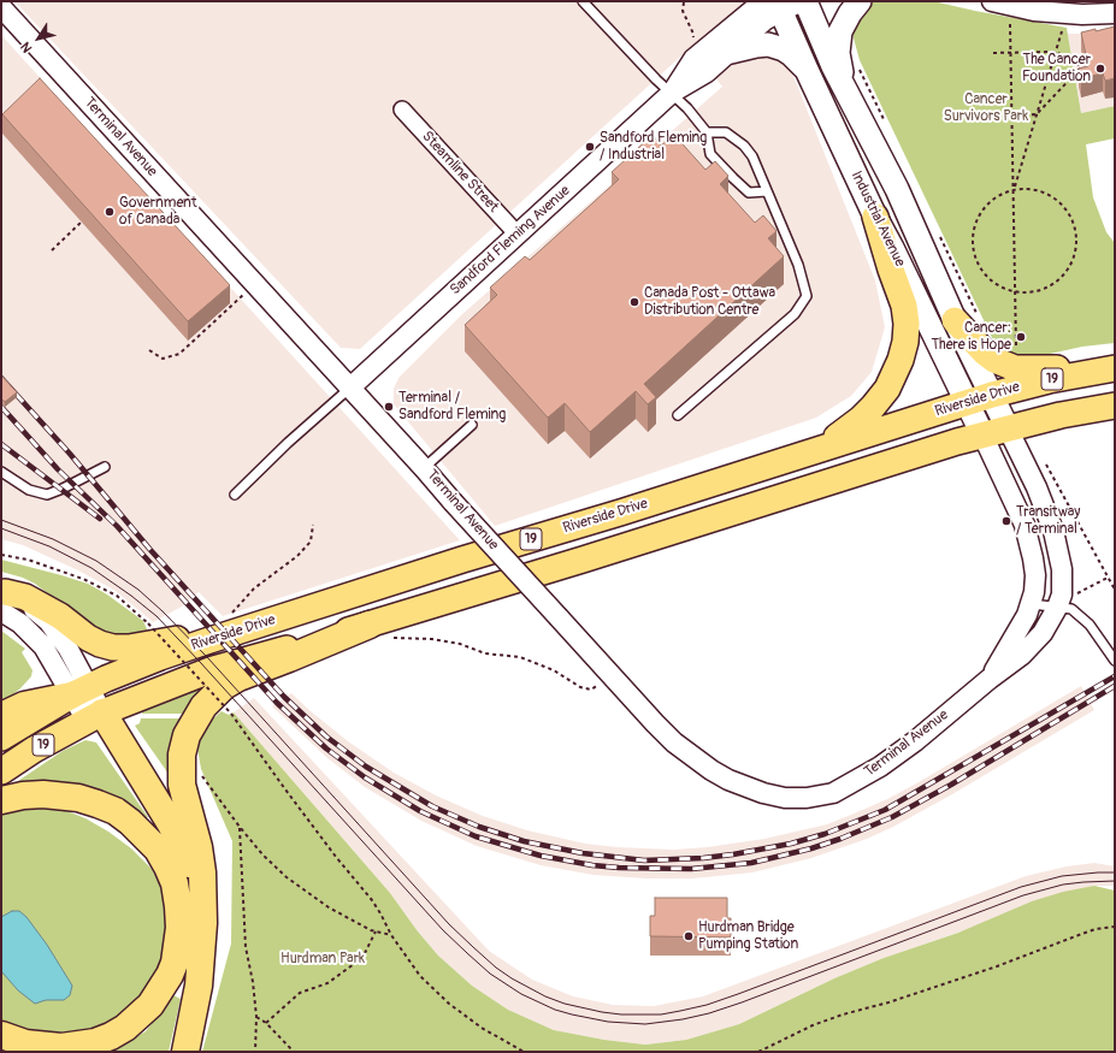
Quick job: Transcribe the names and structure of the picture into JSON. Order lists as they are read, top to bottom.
{
  "streets": {
    "main road": ["Industrial Avenue", "19", "Riverside Drive"],
    "street": ["Terminal Avenue", "Steamline Street", "Sandford Fleming Avenue"]
  },
  "crossings": [
    ["Terminal Avenue", "Industrial Avenue"],
    ["Terminal Avenue", "Sandford Fleming Avenue"],
    ["Terminal Avenue", "Riverside Drive"],
    ["Steamline Street", "Sandford Fleming Avenue"],
    ["Industrial Avenue", "Sandford Fleming Avenue"],
    ["Industrial Avenue", "Riverside Drive"]
  ],
  "parks": ["Cancer Survivors Park", "Hurdman Park"],
  "places": [
    "The Cancer Foundation",
    "Sandford Fleming / Industrial",
    "Government of Canada",
    "Canada Post - Ottawa Distribution Centre",
    "Cancer: There is Hope",
    "Terminal / Sandford Fleming",
    "Transitway / Terminal",
    "Hurdman Bridge Pumping Station"
  ],
  "north": "bottom left"
}
